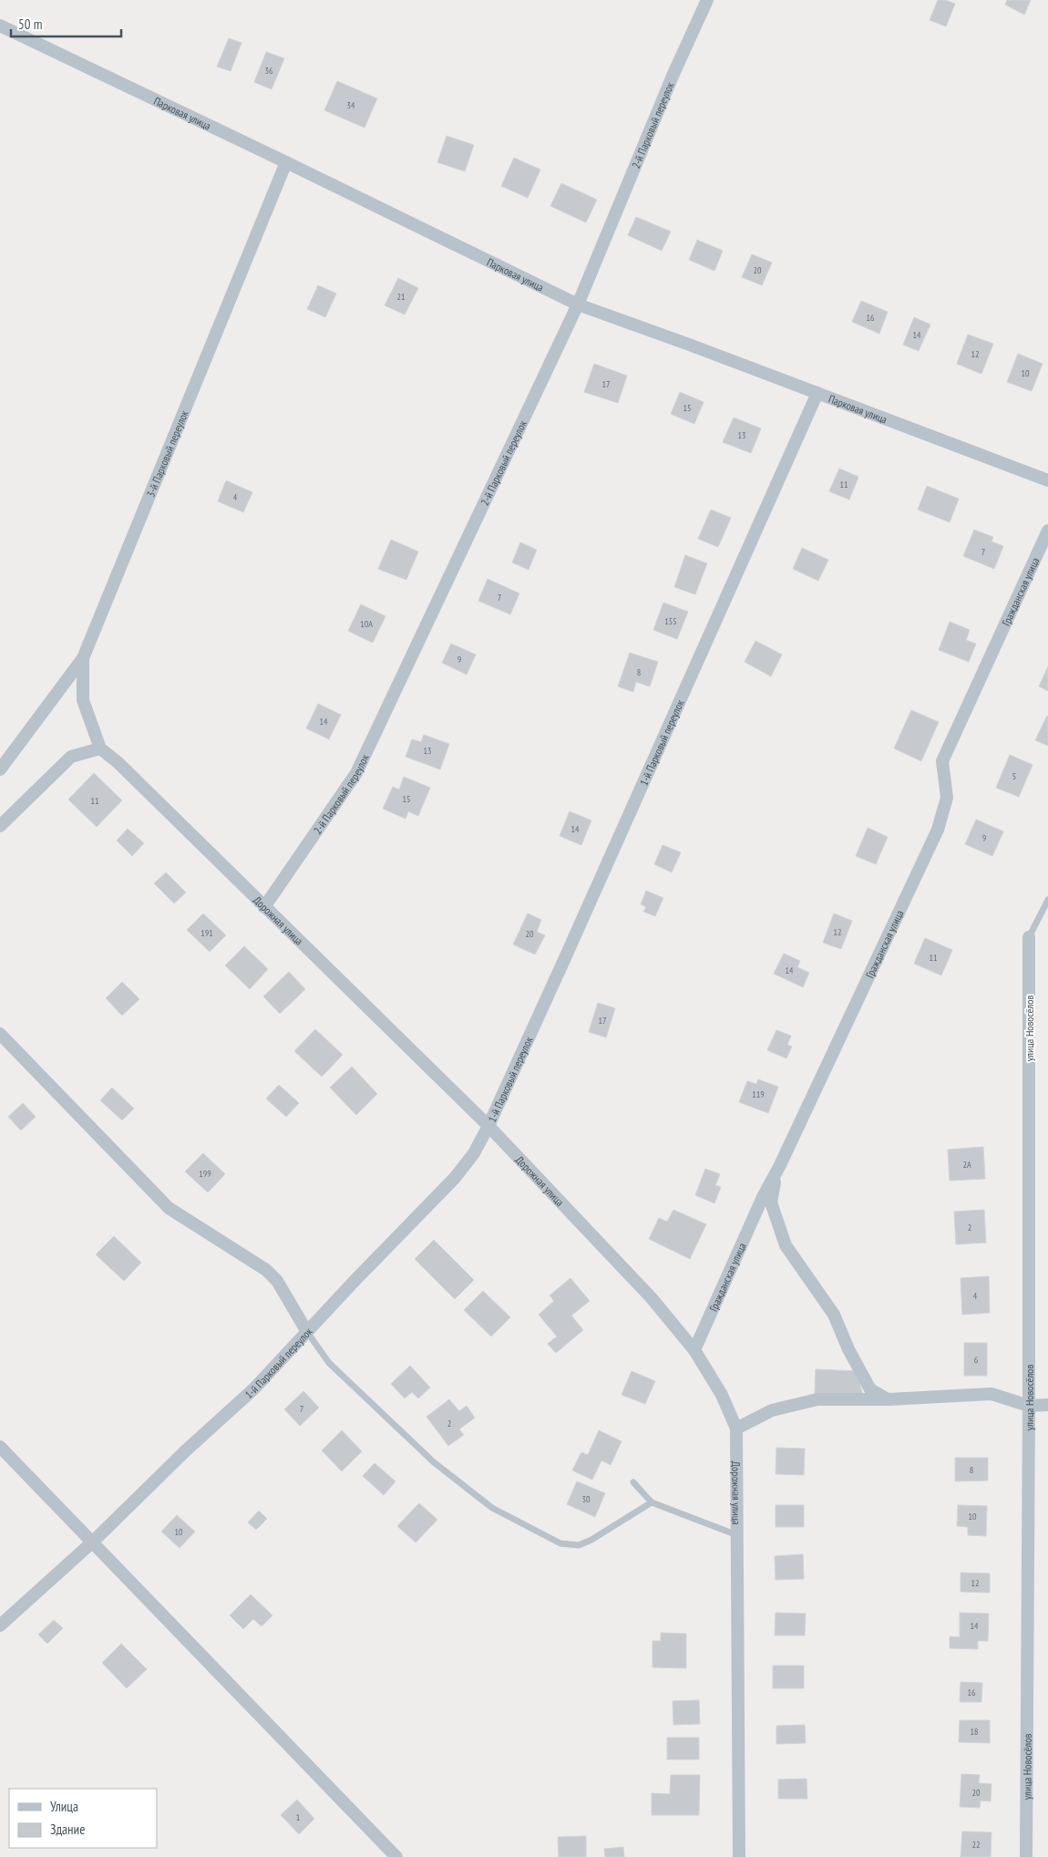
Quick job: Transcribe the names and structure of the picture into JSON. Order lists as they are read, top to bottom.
{
  "streets": {
    "street": [
      "Парковая улица",
      "2-й Парковый переулок",
      "3-й Парковый переулок",
      "Гражданская улица",
      "1-й Парковый переулок",
      "Дорожная улица",
      "улица Новосёлов"
    ]
  },
  "crossings": [
    ["Парковая улица", "2-й Парковый переулок"],
    ["Парковая улица", "3-й Парковый переулок"],
    ["Парковая улица", "1-й Парковый переулок"],
    ["2-й Парковый переулок", "Дорожная улица"],
    ["3-й Парковый переулок", "Дорожная улица"],
    ["Гражданская улица", "Дорожная улица"],
    ["1-й Парковый переулок", "Дорожная улица"]
  ],
  "house_numbers": [
    "36",
    "34",
    "20",
    "21",
    "16",
    "14",
    "12",
    "10",
    "17",
    "15",
    "13",
    "11",
    "4",
    "7",
    "7",
    "155",
    "10А",
    "9",
    "8",
    "14",
    "13",
    "5",
    "15",
    "11",
    "14",
    "9",
    "12",
    "191",
    "20",
    "11",
    "14",
    "17",
    "119",
    "2А",
    "199",
    "2",
    "4",
    "6",
    "7",
    "2",
    "8",
    "30",
    "10",
    "10",
    "12",
    "14",
    "16",
    "18",
    "20",
    "1",
    "22"
  ],
  "legend": ["Улица", "Здание"],
  "scale_bar": "50 m"
}
